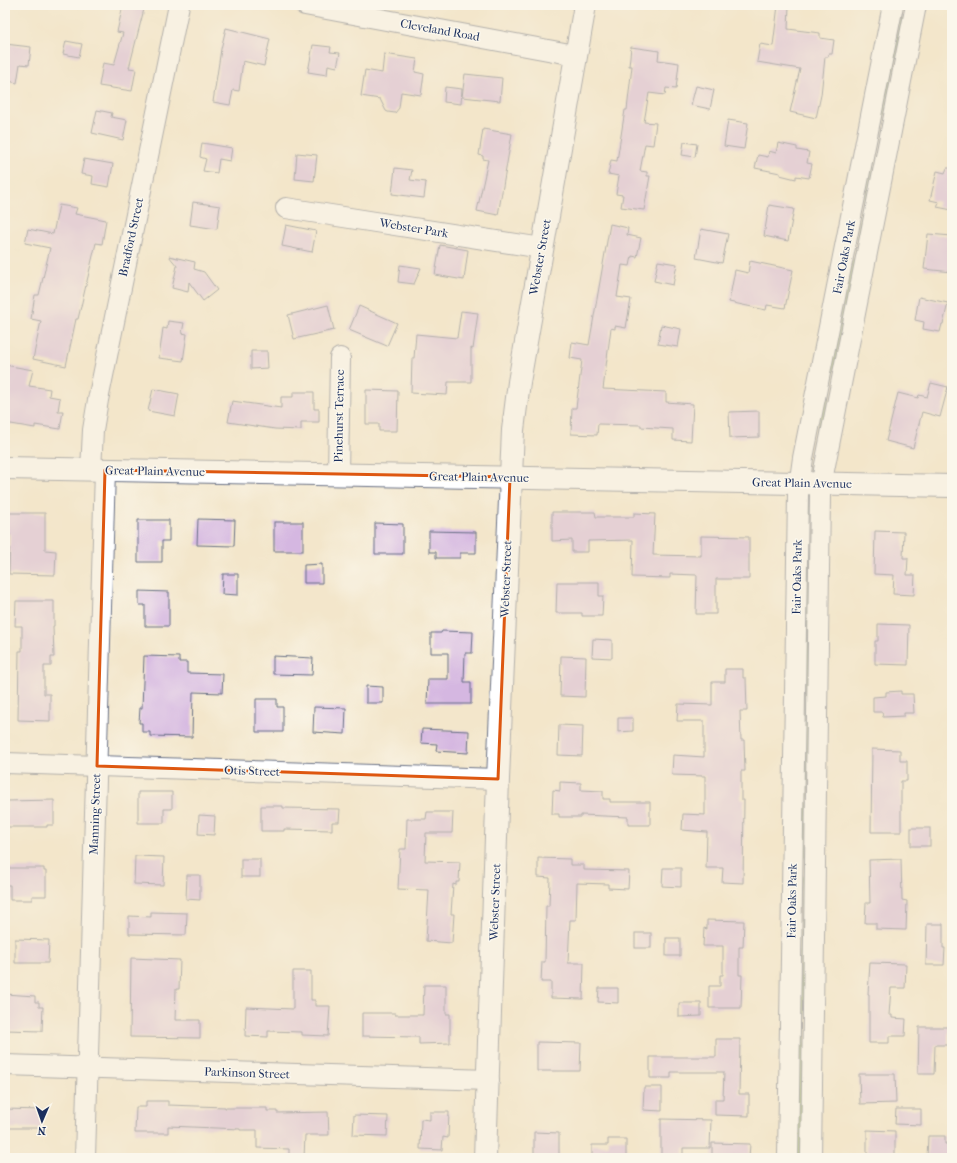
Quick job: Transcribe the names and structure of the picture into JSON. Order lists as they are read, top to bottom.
{
  "streets": {
    "street": [
      "Cleveland Road",
      "Webster Park",
      "Bradford Street",
      "Webster Street",
      "Fair Oaks Park",
      "Pinehurst Terrace",
      "Great Plain Avenue",
      "Otis Street",
      "Manning Street",
      "Parkinson Street"
    ]
  },
  "crossings": [
    ["Cleveland Road", "Webster Street"],
    ["Webster Park", "Webster Street"],
    ["Bradford Street", "Great Plain Avenue"],
    ["Bradford Street", "Manning Street"],
    ["Webster Street", "Great Plain Avenue"],
    ["Webster Street", "Otis Street"],
    ["Webster Street", "Parkinson Street"],
    ["Fair Oaks Park", "Great Plain Avenue"],
    ["Pinehurst Terrace", "Great Plain Avenue"],
    ["Great Plain Avenue", "Manning Street"],
    ["Otis Street", "Manning Street"],
    ["Manning Street", "Parkinson Street"]
  ],
  "north": "bottom"
}
